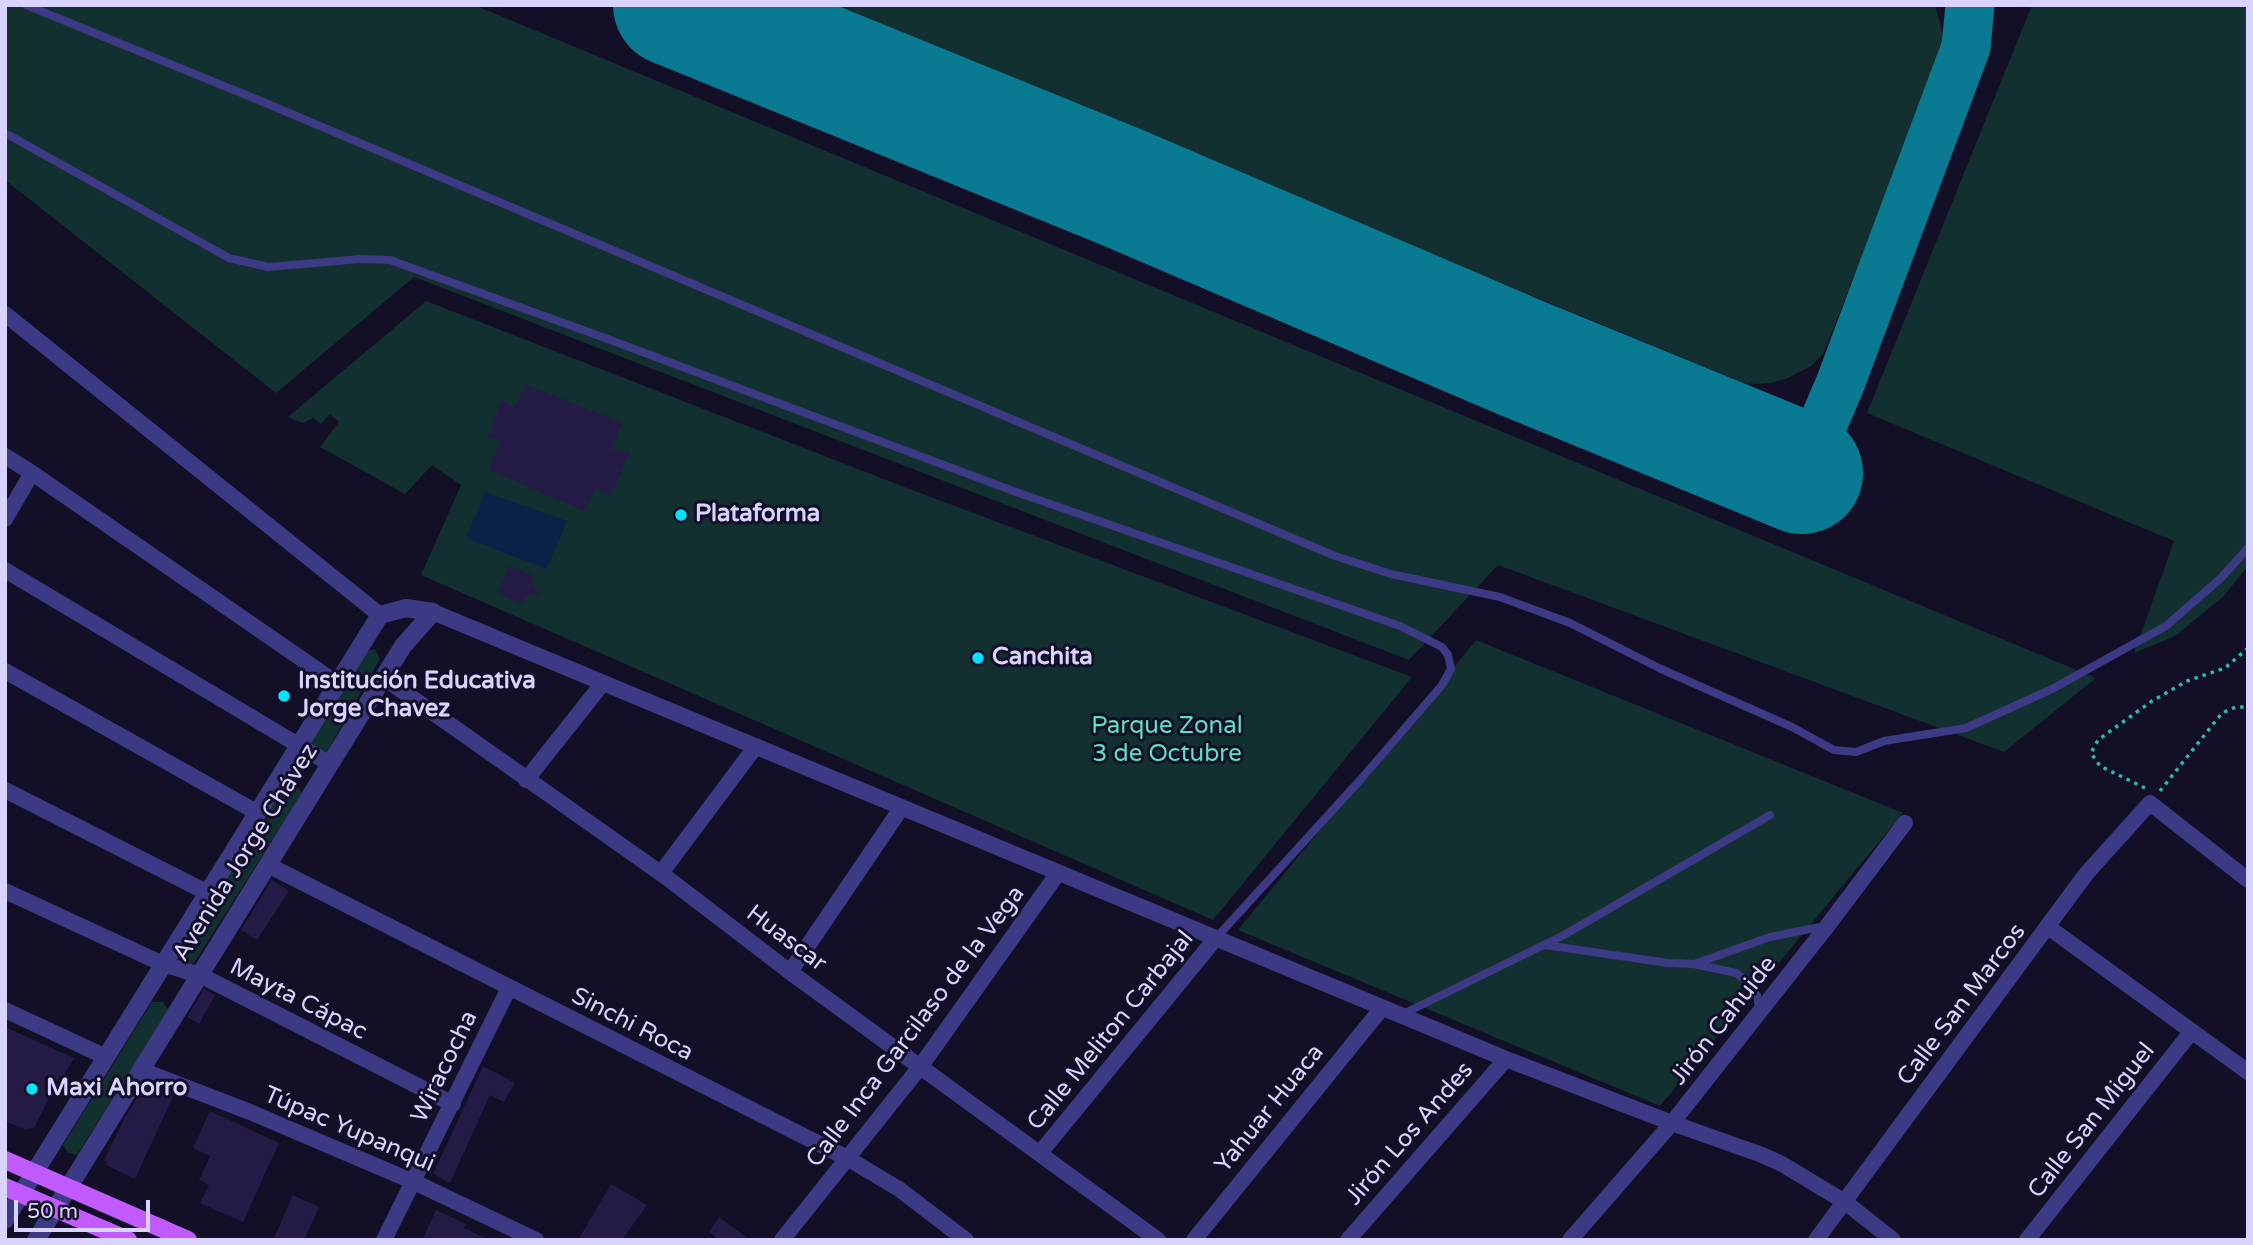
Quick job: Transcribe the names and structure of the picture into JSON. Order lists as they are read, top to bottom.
{
  "streets": {
    "street": [
      "Avenida Jorge Chávez",
      "Huascar",
      "Mayta Cápac",
      "Calle San Marcos",
      "Jirón Cahuide",
      "Sinchi Roca",
      "Calle Inca Garcilaso de la Vega",
      "Calle Meliton Carbajal",
      "Wiracocha",
      "Yahuar Huaca",
      "Calle San Miguel",
      "Túpac Yupanqui",
      "Jirón Los Andes"
    ]
  },
  "crossings": [
    ["Avenida Jorge Chávez", "Huascar"],
    ["Avenida Jorge Chávez", "Mayta Cápac"],
    ["Avenida Jorge Chávez", "Sinchi Roca"],
    ["Avenida Jorge Chávez", "Túpac Yupanqui"],
    ["Huascar", "Calle Inca Garcilaso de la Vega"],
    ["Huascar", "Calle Meliton Carbajal"],
    ["Mayta Cápac", "Wiracocha"],
    ["Sinchi Roca", "Calle Inca Garcilaso de la Vega"],
    ["Sinchi Roca", "Wiracocha"],
    ["Wiracocha", "Túpac Yupanqui"]
  ],
  "parks": ["Parque Zonal 3 de Octubre"],
  "places": [
    "Plataforma",
    "Canchita",
    "Institución Educativa Jorge Chavez",
    "Maxi Ahorro"
  ],
  "scale_bar": "50 m"
}
